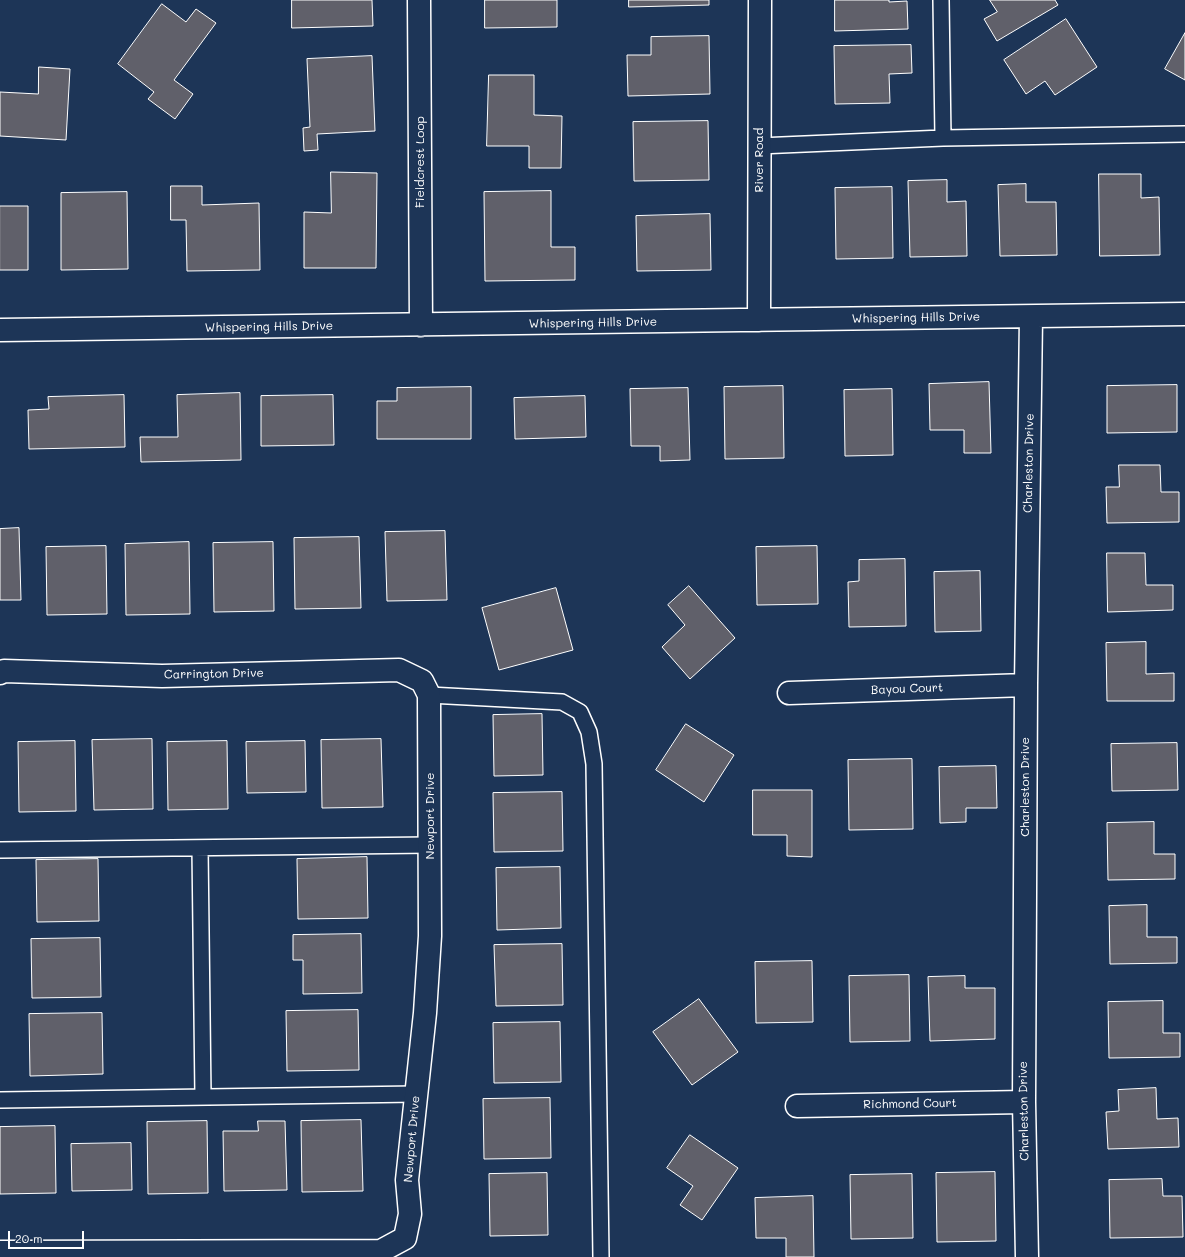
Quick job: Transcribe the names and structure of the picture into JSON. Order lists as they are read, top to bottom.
{
  "streets": {
    "street": [
      "River Road",
      "Fieldcrest Loop",
      "Whispering Hills Drive",
      "Charleston Drive",
      "Carrington Drive",
      "Bayou Court",
      "Newport Drive",
      "Richmond Court"
    ]
  },
  "crossings": [
    ["River Road", "Whispering Hills Drive"],
    ["Fieldcrest Loop", "Whispering Hills Drive"],
    ["Whispering Hills Drive", "Charleston Drive"],
    ["Charleston Drive", "Bayou Court"],
    ["Charleston Drive", "Richmond Court"],
    ["Carrington Drive", "Newport Drive"]
  ],
  "scale_bar": "20 m"
}
